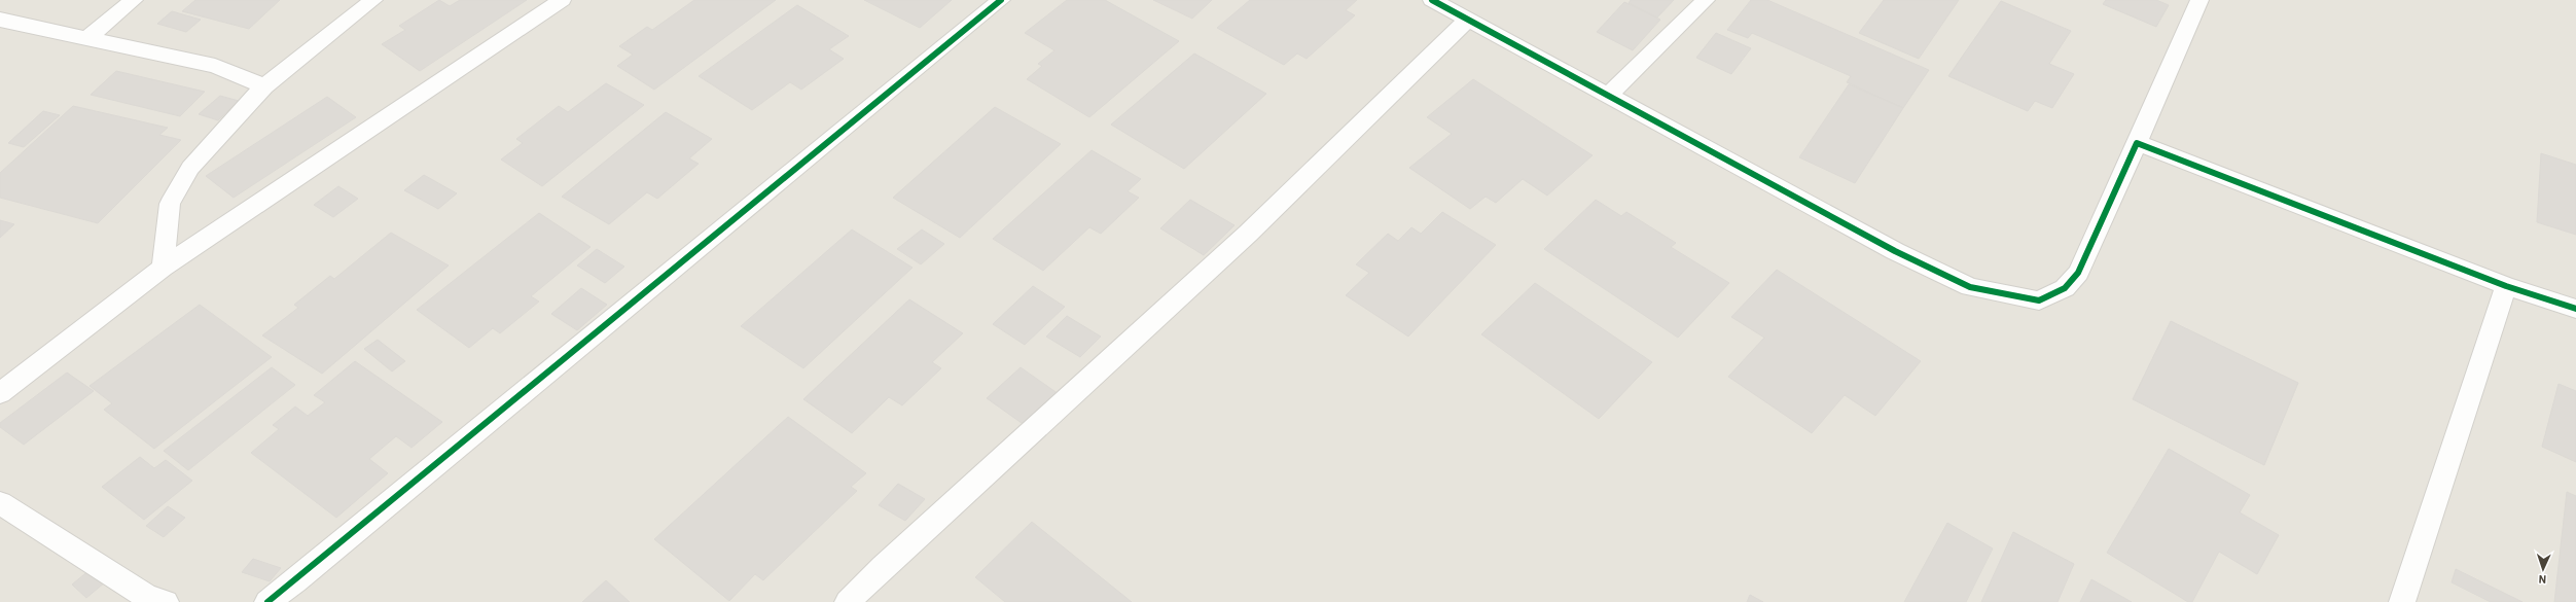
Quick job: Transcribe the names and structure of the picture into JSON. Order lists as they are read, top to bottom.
{
  "north": "bottom"
}
